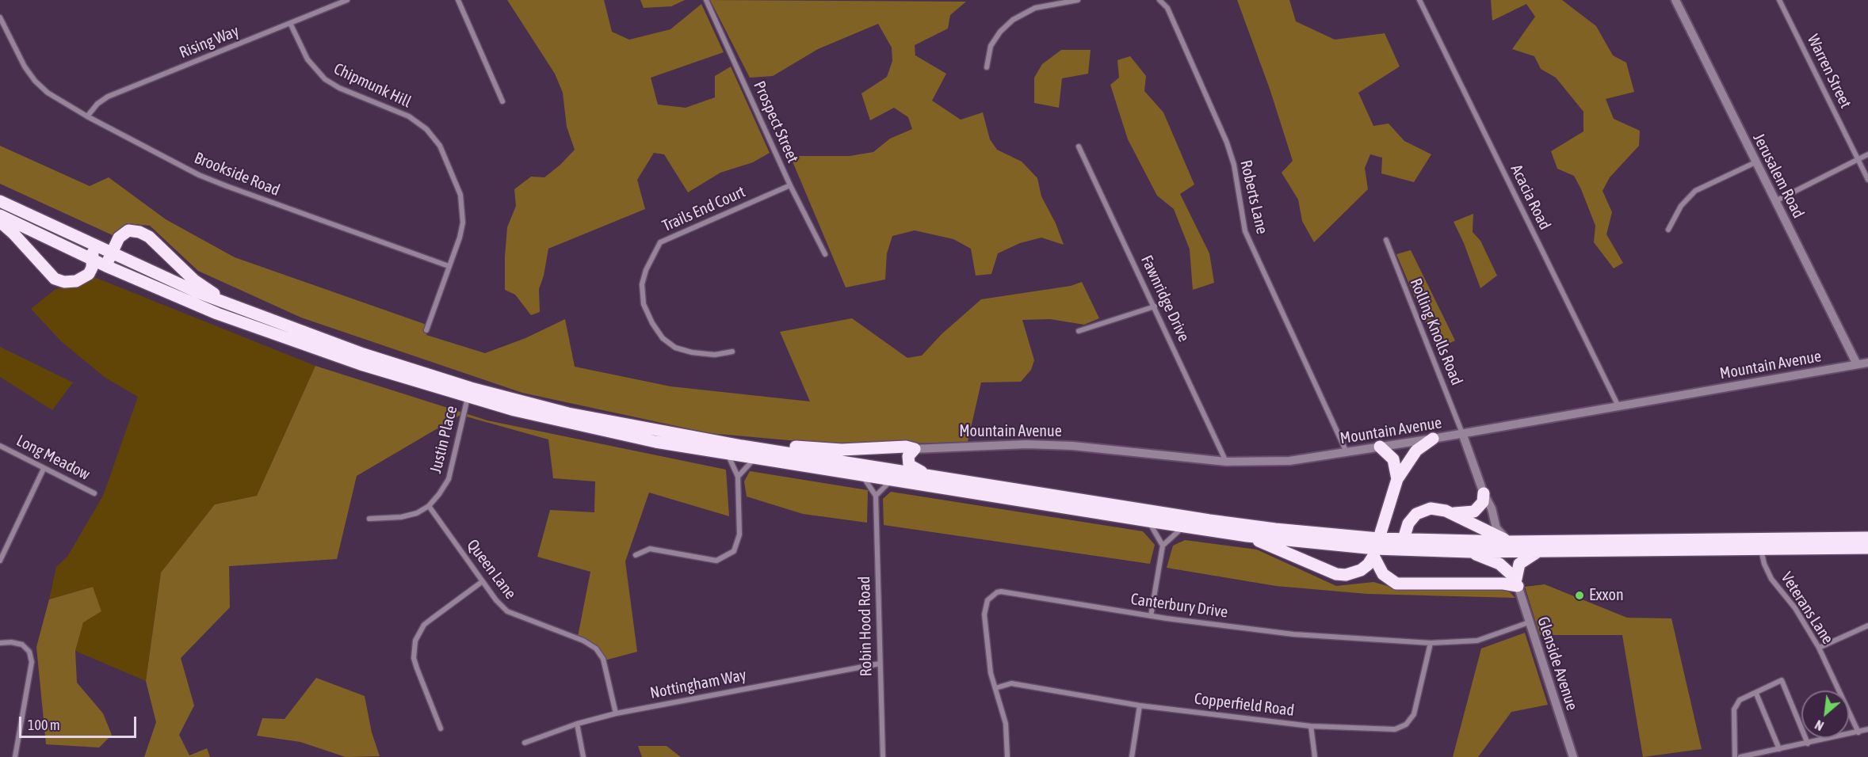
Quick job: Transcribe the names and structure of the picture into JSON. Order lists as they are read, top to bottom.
{
  "streets": {
    "street": [
      "Rising Way",
      "Warren Street",
      "Chipmunk Hill",
      "Prospect Street",
      "Brookside Road",
      "Jerusalem Road",
      "Roberts Lane",
      "Acacia Road",
      "Trails End Court",
      "Fawnridge Drive",
      "Rolling Knolls Road",
      "Mountain Avenue",
      "Justin Place",
      "Long Meadow",
      "Queen Lane",
      "Canterbury Drive",
      "Veterans Lane",
      "Robin Hood Road",
      "Glenside Avenue",
      "Nottingham Way",
      "Copperfield Road"
    ]
  },
  "crossings": [
    ["Rising Way", "Chipmunk Hill"],
    ["Rising Way", "Brookside Road"],
    ["Chipmunk Hill", "Brookside Road"],
    ["Prospect Street", "Trails End Court"],
    ["Jerusalem Road", "Mountain Avenue"],
    ["Roberts Lane", "Mountain Avenue"],
    ["Acacia Road", "Mountain Avenue"],
    ["Fawnridge Drive", "Mountain Avenue"],
    ["Rolling Knolls Road", "Mountain Avenue"],
    ["Justin Place", "Queen Lane"],
    ["Queen Lane", "Nottingham Way"],
    ["Canterbury Drive", "Glenside Avenue"],
    ["Canterbury Drive", "Copperfield Road"],
    ["Robin Hood Road", "Nottingham Way"]
  ],
  "places": ["Exxon"],
  "scale_bar": "100 m",
  "north": "bottom left"
}
